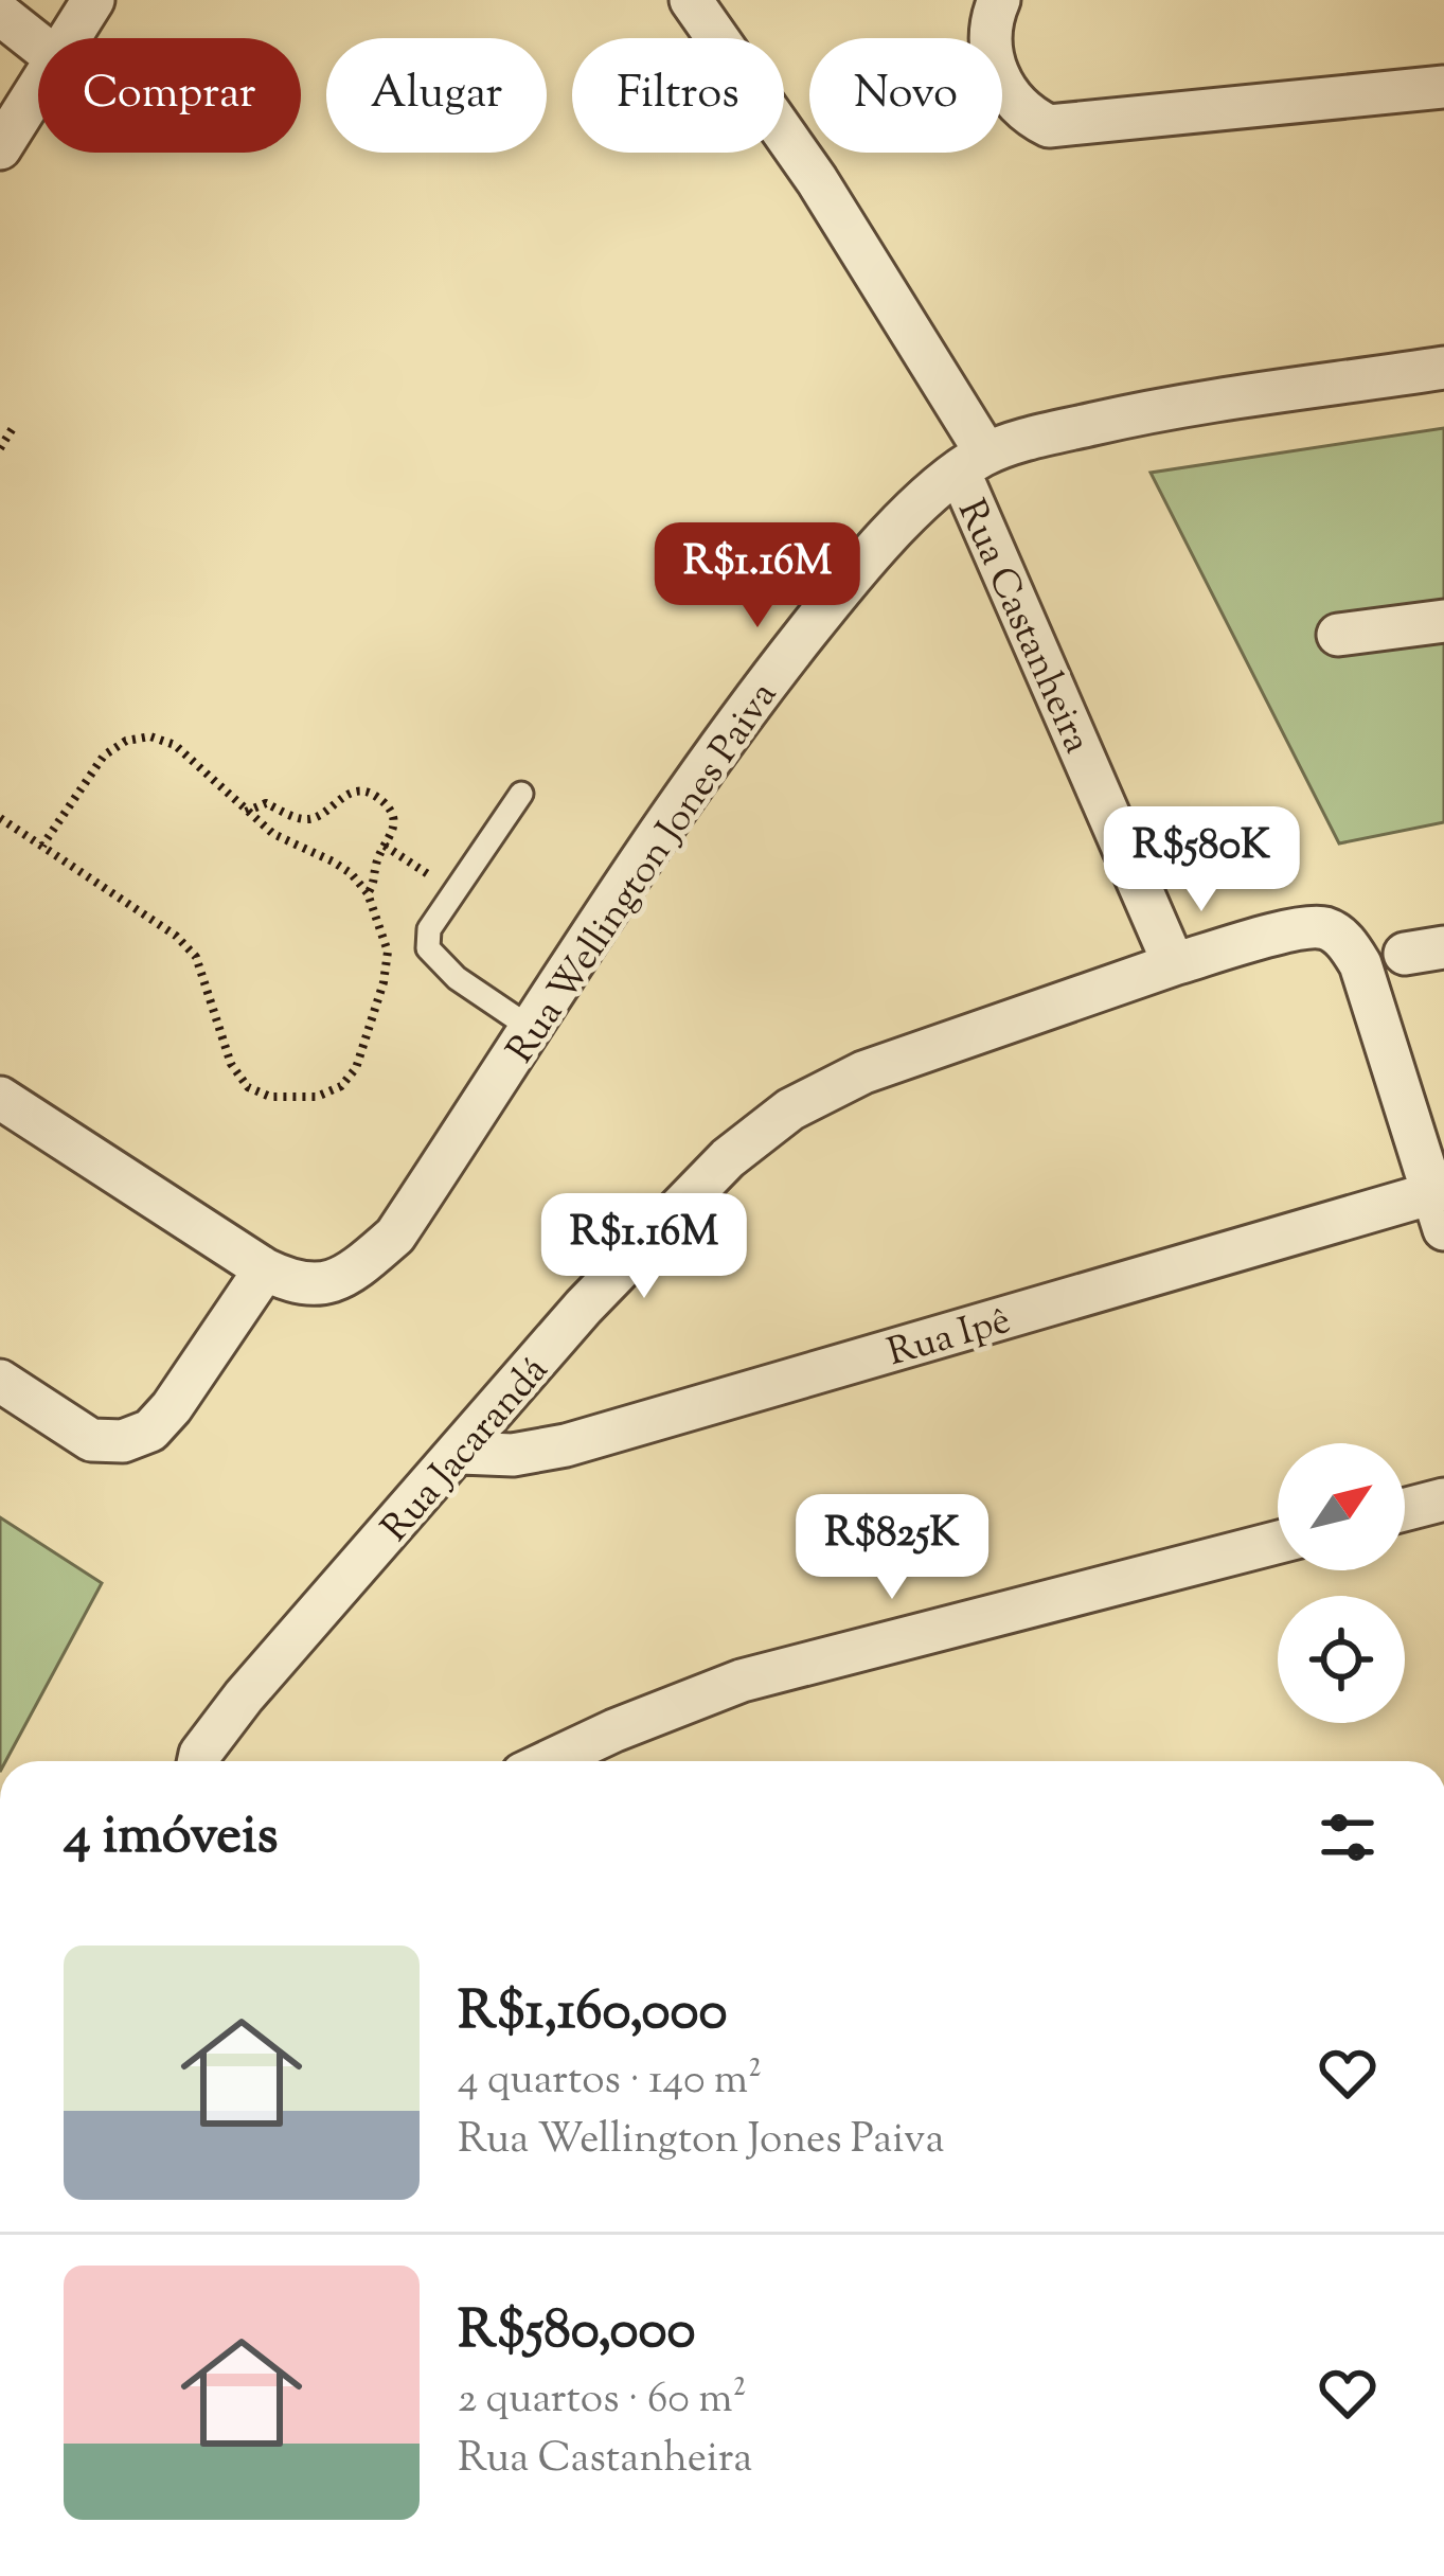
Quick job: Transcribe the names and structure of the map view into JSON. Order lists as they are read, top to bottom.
{
  "streets": {
    "street": [
      "Rua Castanheira",
      "Rua Wellington Jones Paiva",
      "Rua Ipê",
      "Rua Jacarandá"
    ]
  },
  "crossings": [
    ["Rua Castanheira", "Rua Wellington Jones Paiva"],
    ["Rua Castanheira", "Rua Jacarandá"],
    ["Rua Ipê", "Rua Jacarandá"]
  ],
  "north": "top right",
  "page": {
    "chip": [
      "Comprar",
      "Alugar",
      "Filtros",
      "Novo"
    ],
    "price": [
      "R$1.16M",
      "R$580K",
      "R$1.16M",
      "R$825K"
    ],
    "heading": "4 imóveis",
    "list": [
      {
        "name": "R$1,160,000",
        "note": "4 quartos · 140 m² · Rua Wellington Jones Paiva"
      },
      {
        "name": "R$580,000",
        "note": "2 quartos · 60 m² · Rua Castanheira"
      }
    ]
  }
}
